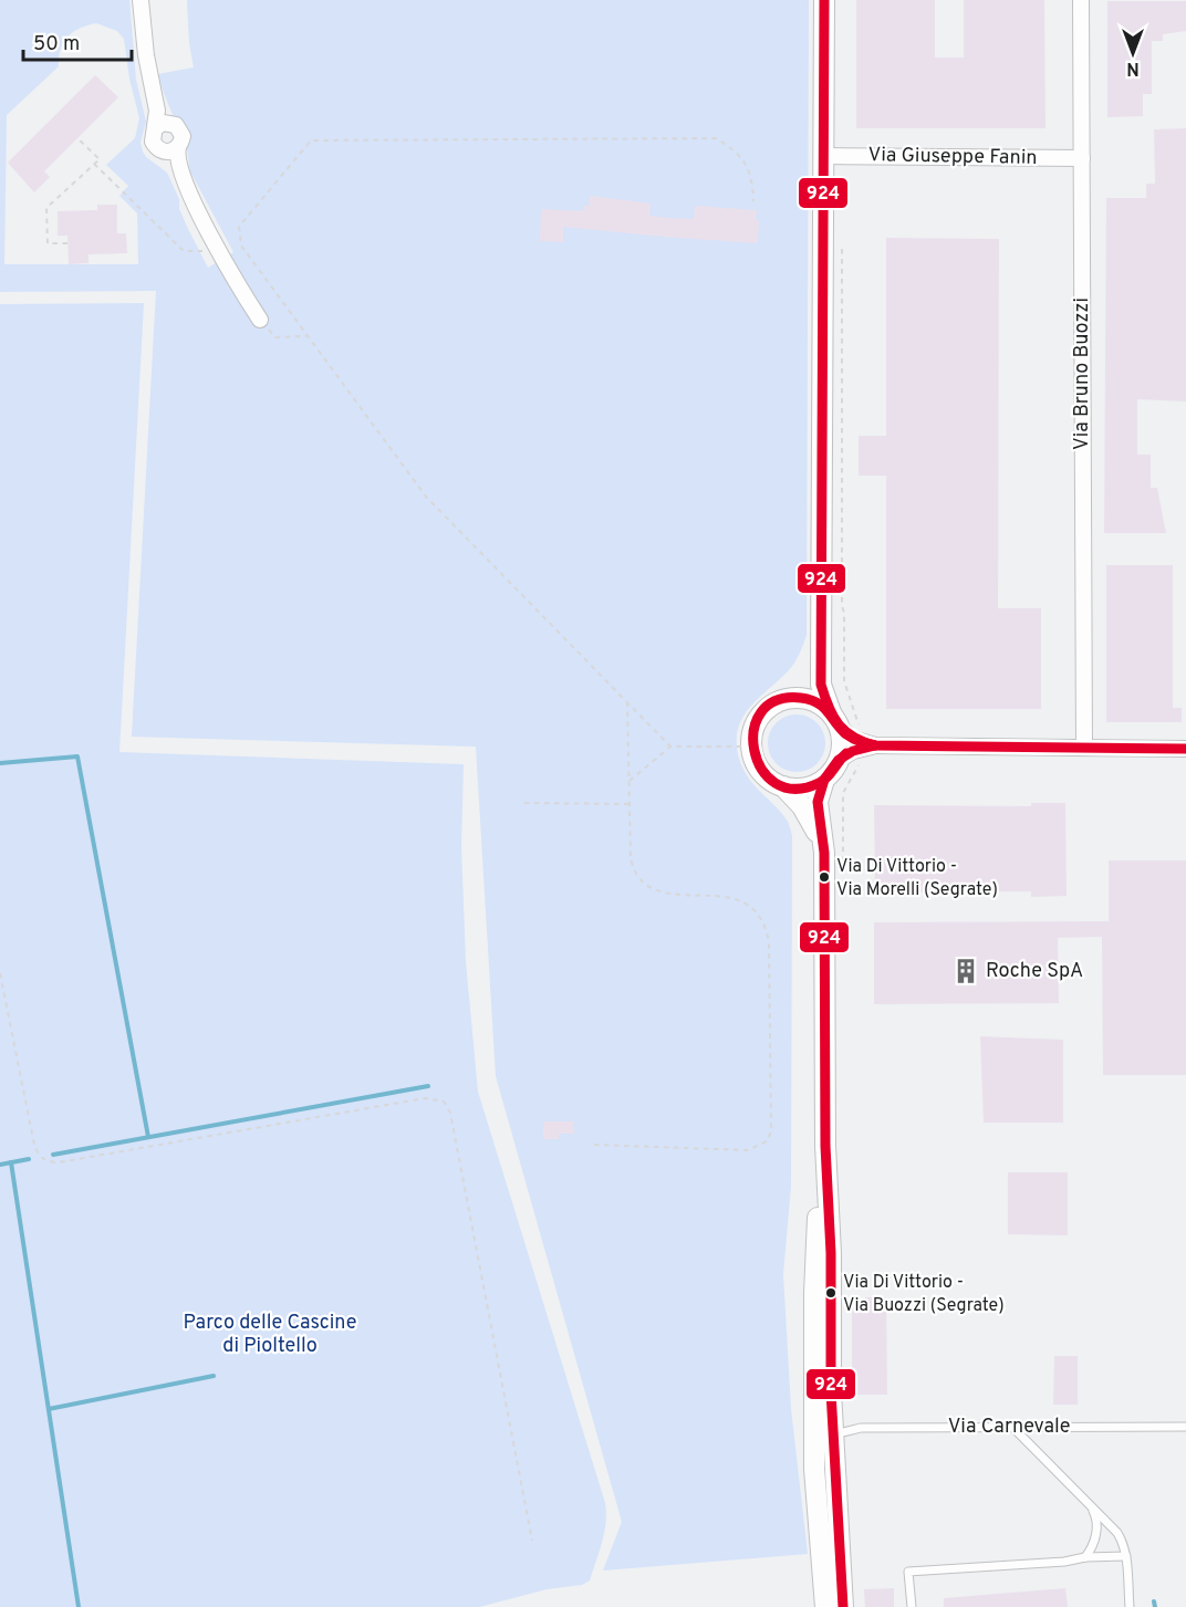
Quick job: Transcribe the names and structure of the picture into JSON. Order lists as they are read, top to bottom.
{
  "streets": {
    "street": ["Via Giuseppe Fanin", "Via Bruno Buozzi"],
    "lane": ["Via Carnevale"]
  },
  "crossings": [
    ["Via Giuseppe Fanin", "Via Bruno Buozzi"]
  ],
  "parks": ["Parco delle Cascine di Pioltello"],
  "places": {
    "other": ["Via Di Vittorio - Via Morelli (Segrate)", "Via Di Vittorio - Via Buozzi (Segrate)"],
    "building": ["Roche SpA"]
  },
  "lines": ["transit line 924"],
  "scale_bar": "50 m",
  "north": "bottom"
}
